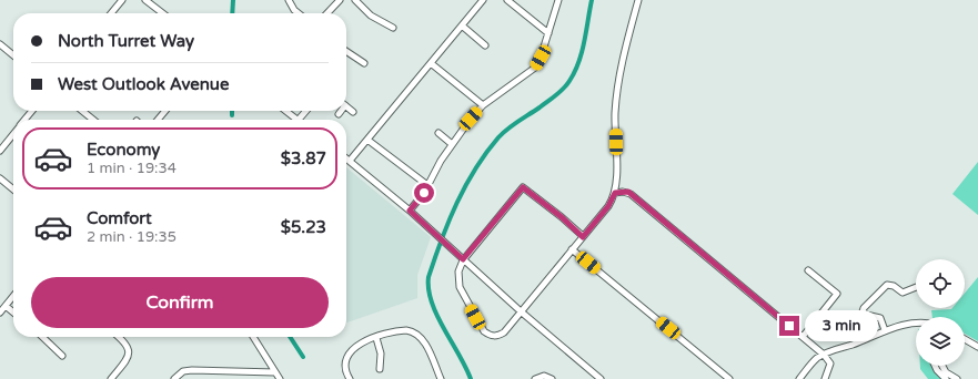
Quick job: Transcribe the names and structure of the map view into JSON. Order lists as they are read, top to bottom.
{
  "page": {
    "banner": ["North Turret Way", "West Outlook Avenue"],
    "list": [
      {
        "name": "Economy",
        "note": "1 min · 19:34",
        "value": "$3.87"
      },
      {
        "name": "Comfort",
        "note": "2 min · 19:35",
        "value": "$5.23"
      }
    ],
    "buttons": "Confirm",
    "bubble": "3 min"
  }
}
